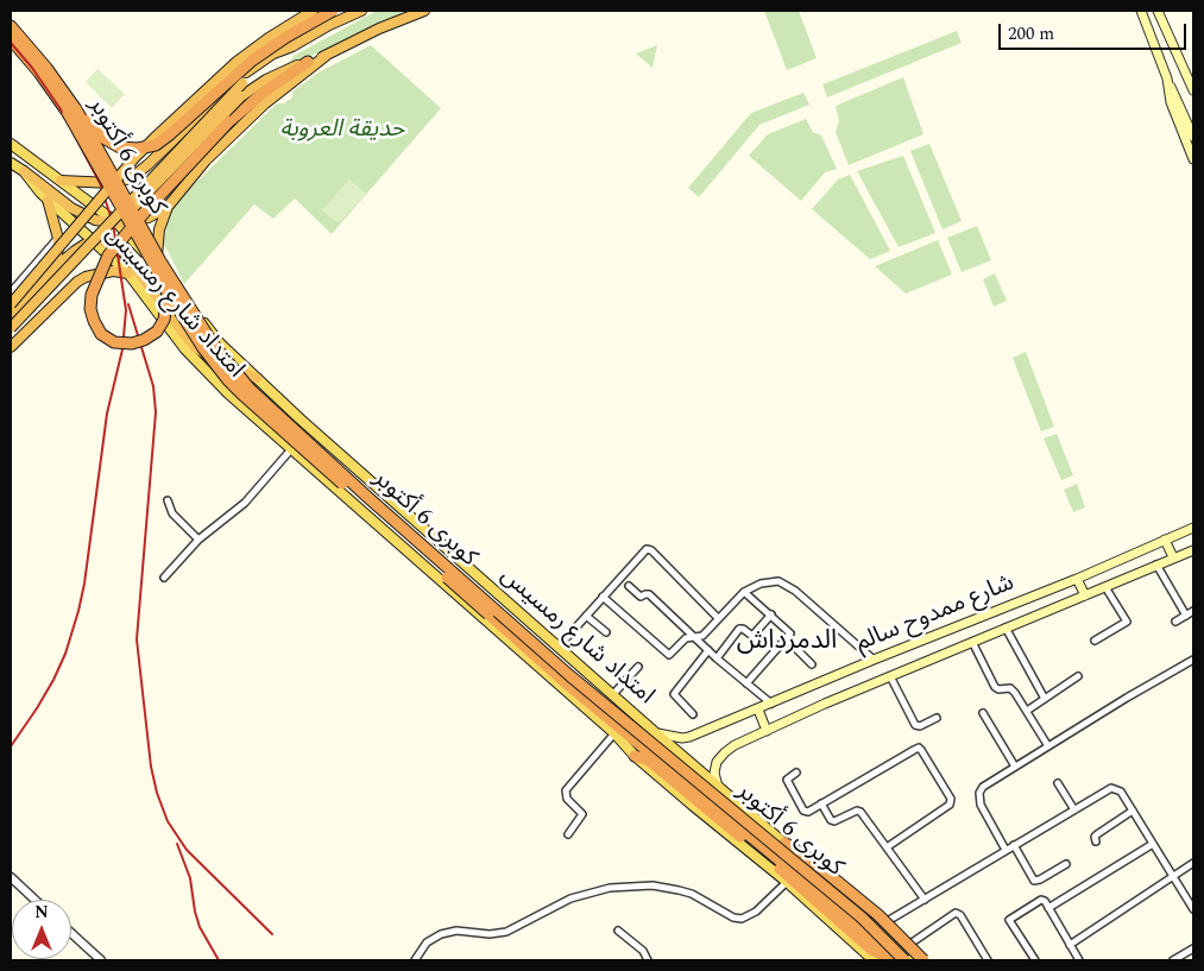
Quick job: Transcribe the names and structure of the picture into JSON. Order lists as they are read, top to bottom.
{
  "streets": {
    "highway": ["كوبرى 6 أكتوبر"],
    "main road": ["امتداد شارع رمسيس", "شارع ممدوح سالم"]
  },
  "crossings": [
    ["امتداد شارع رمسيس", "شارع ممدوح سالم"]
  ],
  "districts": ["الدمرداش"],
  "parks": ["حديقة العروبة"],
  "scale_bar": "200 m",
  "north": "top"
}
